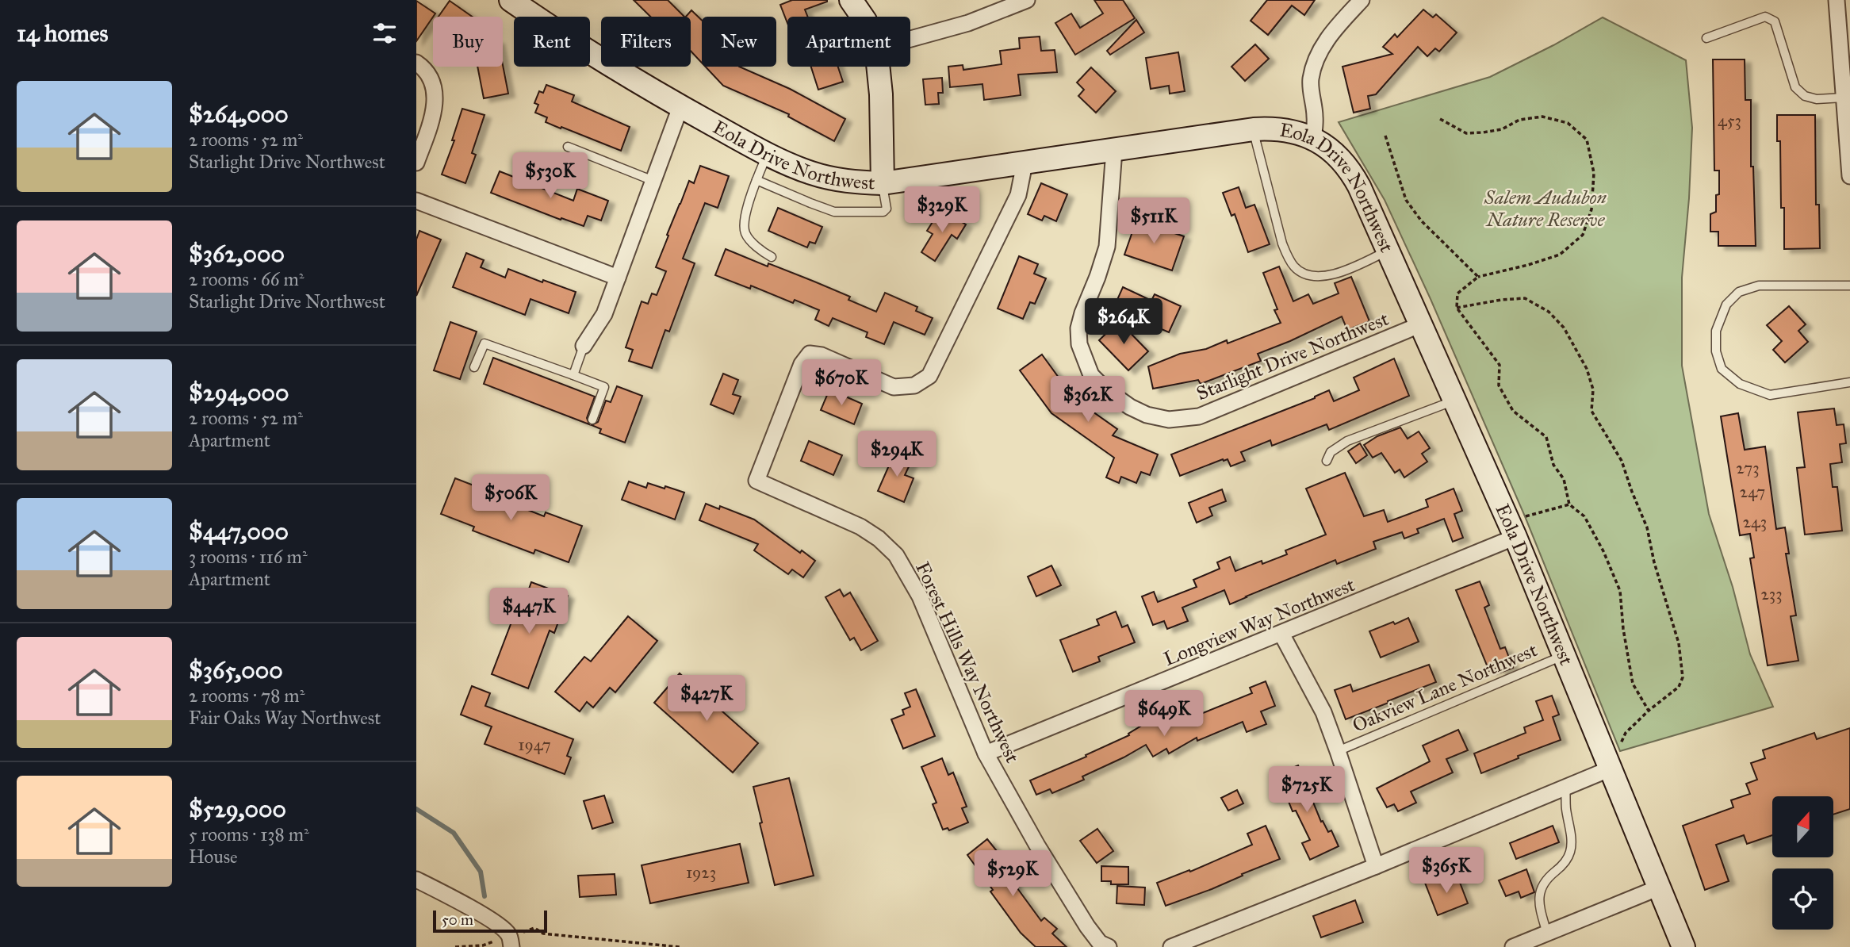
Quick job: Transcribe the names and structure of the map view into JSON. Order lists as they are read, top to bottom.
{
  "streets": {
    "main road": ["Eola Drive Northwest"],
    "street": ["Starlight Drive Northwest", "Longview Way Northwest", "Forest Hills Way Northwest"],
    "lane": ["Oakview Lane Northwest"]
  },
  "crossings": [
    ["Eola Drive Northwest", "Starlight Drive Northwest"],
    ["Eola Drive Northwest", "Longview Way Northwest"],
    ["Eola Drive Northwest", "Forest Hills Way Northwest"],
    ["Eola Drive Northwest", "Oakview Lane Northwest"],
    ["Longview Way Northwest", "Forest Hills Way Northwest"]
  ],
  "parks": ["Salem Audubon Nature Reserve"],
  "house_numbers": [
    "453",
    "273",
    "247",
    "243",
    "233",
    "1947",
    "1923"
  ],
  "scale_bar": "50 m",
  "north": "top",
  "page": {
    "heading": "14 homes",
    "chip": [
      "Buy",
      "Rent",
      "Filters",
      "New",
      "Apartment"
    ],
    "list": [
      {
        "name": "$264,000",
        "note": "2 rooms · 52 m² · Starlight Drive Northwest"
      },
      {
        "name": "$362,000",
        "note": "2 rooms · 66 m² · Starlight Drive Northwest"
      },
      {
        "name": "$294,000",
        "note": "2 rooms · 52 m² · Apartment"
      },
      {
        "name": "$447,000",
        "note": "3 rooms · 116 m² · Apartment"
      },
      {
        "name": "$365,000",
        "note": "2 rooms · 78 m² · Fair Oaks Way Northwest"
      },
      {
        "name": "$529,000",
        "note": "5 rooms · 138 m² · House"
      }
    ],
    "price": [
      "$530K",
      "$329K",
      "$511K",
      "$264K",
      "$670K",
      "$362K",
      "$294K",
      "$506K",
      "$447K",
      "$427K",
      "$649K",
      "$725K",
      "$365K",
      "$529K"
    ],
    "scale": "50 m"
  }
}
